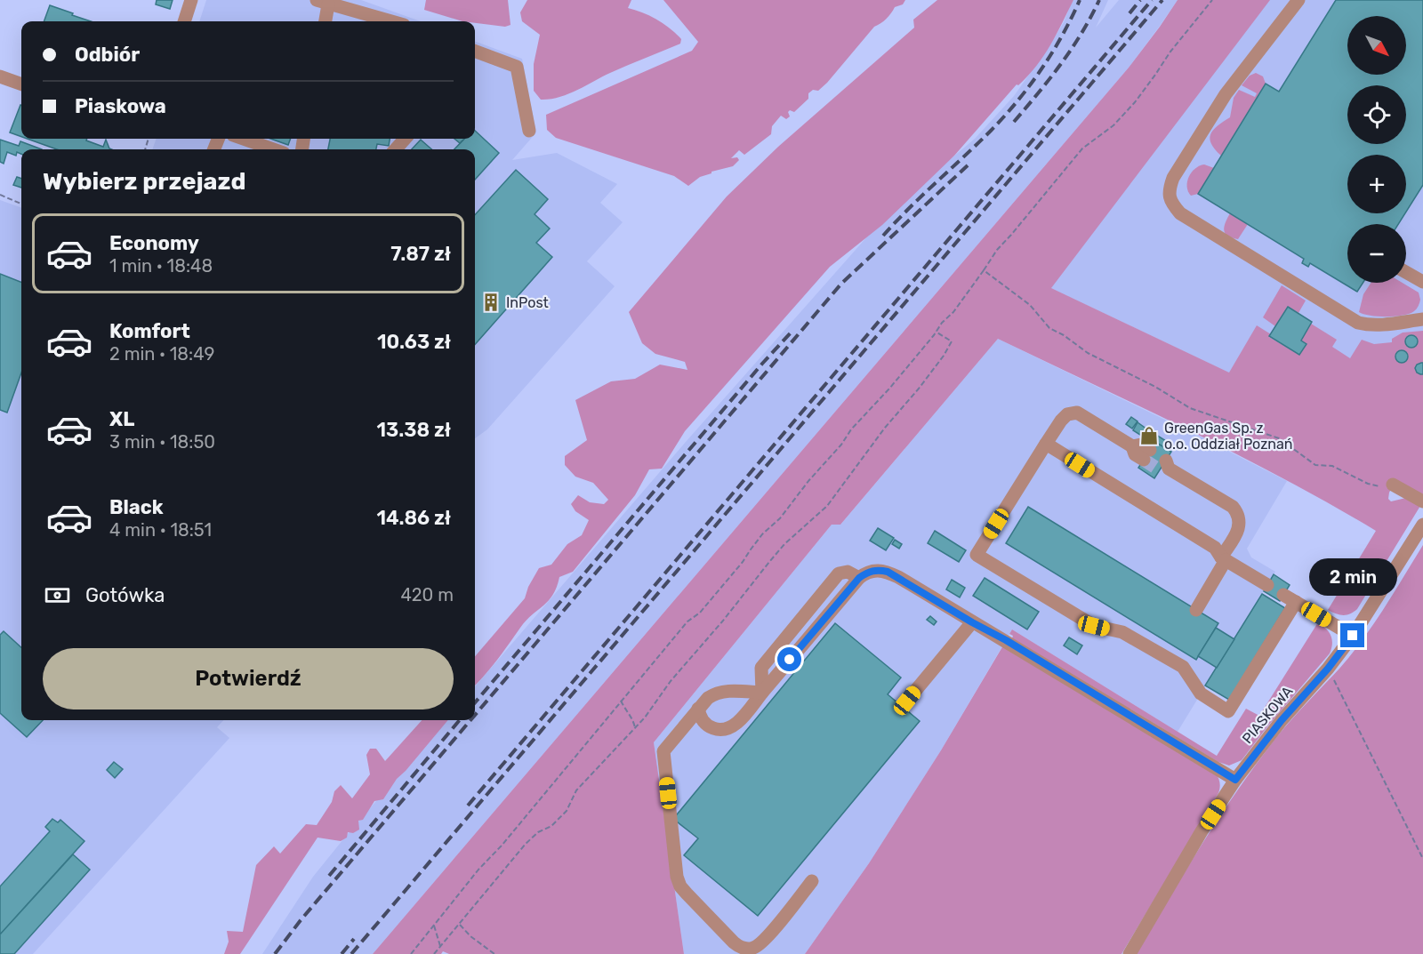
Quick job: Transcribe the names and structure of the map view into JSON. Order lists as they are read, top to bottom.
{
  "streets": {
    "street": ["PIASKOWA"]
  },
  "places": {
    "building": ["InPost"],
    "shop": ["GreenGas Sp. z o.o. Oddział Poznań"]
  },
  "north": "bottom right",
  "page": {
    "map_buttons": ["+", "−"],
    "banner": ["Odbiór", "Piaskowa"],
    "heading": "Wybierz przejazd",
    "list": [
      {
        "name": "Economy",
        "note": "1 min · 18:48",
        "value": "7.87 zł"
      },
      {
        "name": "Komfort",
        "note": "2 min · 18:49",
        "value": "10.63 zł"
      },
      {
        "name": "XL",
        "note": "3 min · 18:50",
        "value": "13.38 zł"
      },
      {
        "name": "Black",
        "note": "4 min · 18:51",
        "value": "14.86 zł"
      }
    ],
    "bubble": "2 min",
    "pay": ["Gotówka", "420 m"],
    "buttons": "Potwierdź"
  }
}
